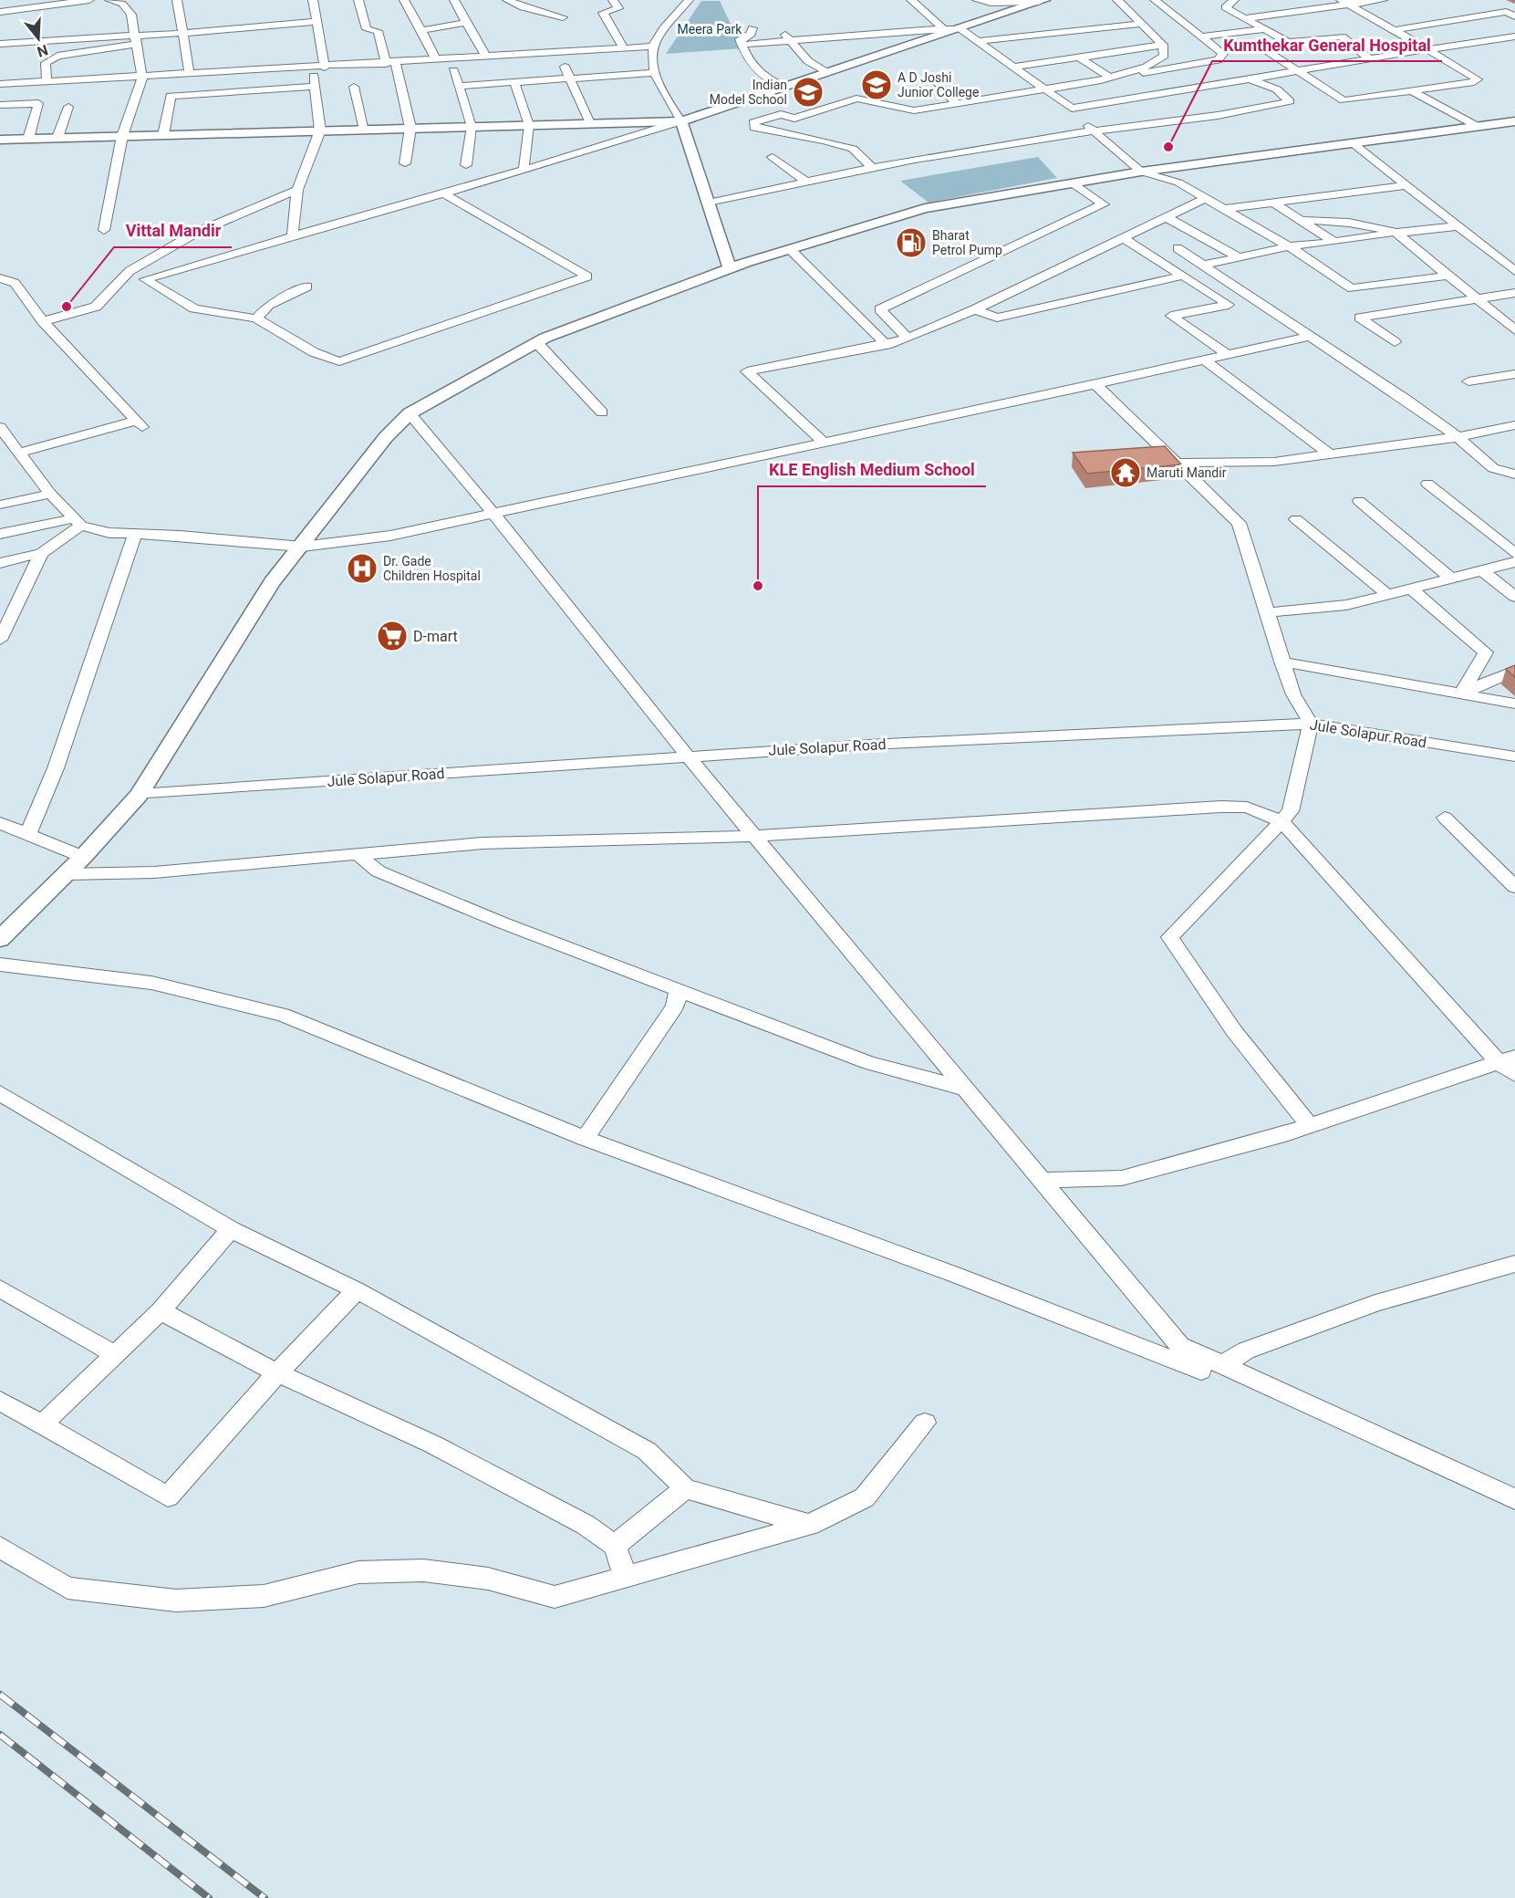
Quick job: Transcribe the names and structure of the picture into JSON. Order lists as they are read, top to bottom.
{
  "streets": {
    "street": ["Jule Solapur Road"]
  },
  "parks": ["Meera Park"],
  "places": {
    "school or university": ["A D Joshi Junior College", "Indian Model School"],
    "other": ["Kumthekar General Hospital", "Vittal Mandir", "KLE English Medium School"],
    "fuel station": ["Bharat Petrol Pump"],
    "temple": ["Maruti Mandir"],
    "hospital": ["Dr. Gade Children Hospital"],
    "supermarket": ["D-mart"]
  },
  "north": "bottom"
}
